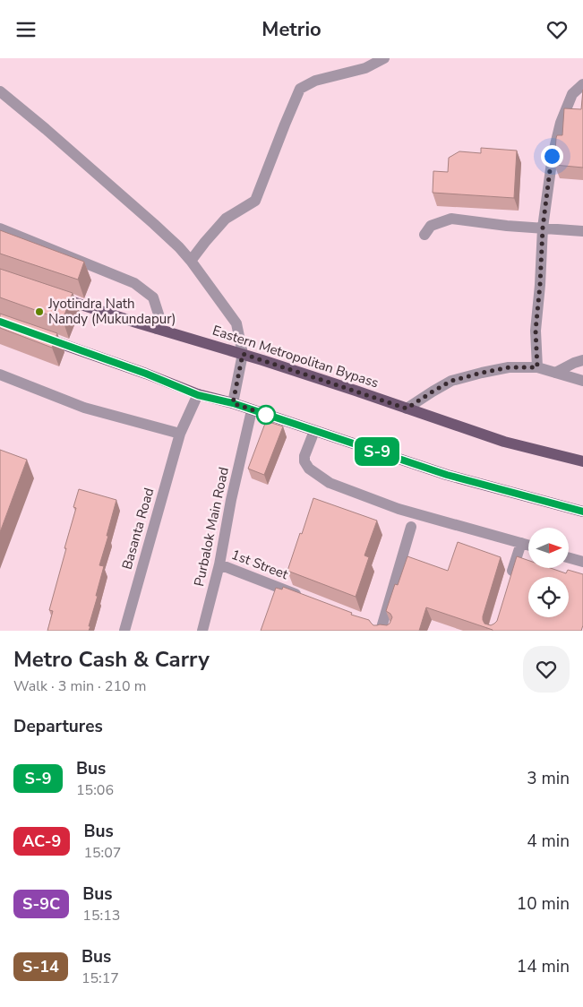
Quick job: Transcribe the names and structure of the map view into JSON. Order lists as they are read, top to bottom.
{
  "streets": {
    "main road": ["Eastern Metropolitan Bypass"],
    "street": ["Purbalok Main Road", "Basanta Road", "1st Street"]
  },
  "crossings": [
    ["Purbalok Main Road", "1st Street"]
  ],
  "places": ["Jyotindra Nath Nandy (Mukundapur)"],
  "lines": ["bus line S-9"],
  "north": "right",
  "page": {
    "header": "Metrio",
    "on_map": "S-9",
    "heading": [
      ["Metro Cash & Carry", "Walk · 3 min · 210 m"],
      "Departures"
    ],
    "list": [
      {
        "mark": "S-9",
        "name": "Bus",
        "note": "15:06",
        "value": "3 min"
      },
      {
        "mark": "AC-9",
        "name": "Bus",
        "note": "15:07",
        "value": "4 min"
      },
      {
        "mark": "S-9C",
        "name": "Bus",
        "note": "15:13",
        "value": "10 min"
      },
      {
        "mark": "S-14",
        "name": "Bus",
        "note": "15:17",
        "value": "14 min"
      }
    ]
  }
}
